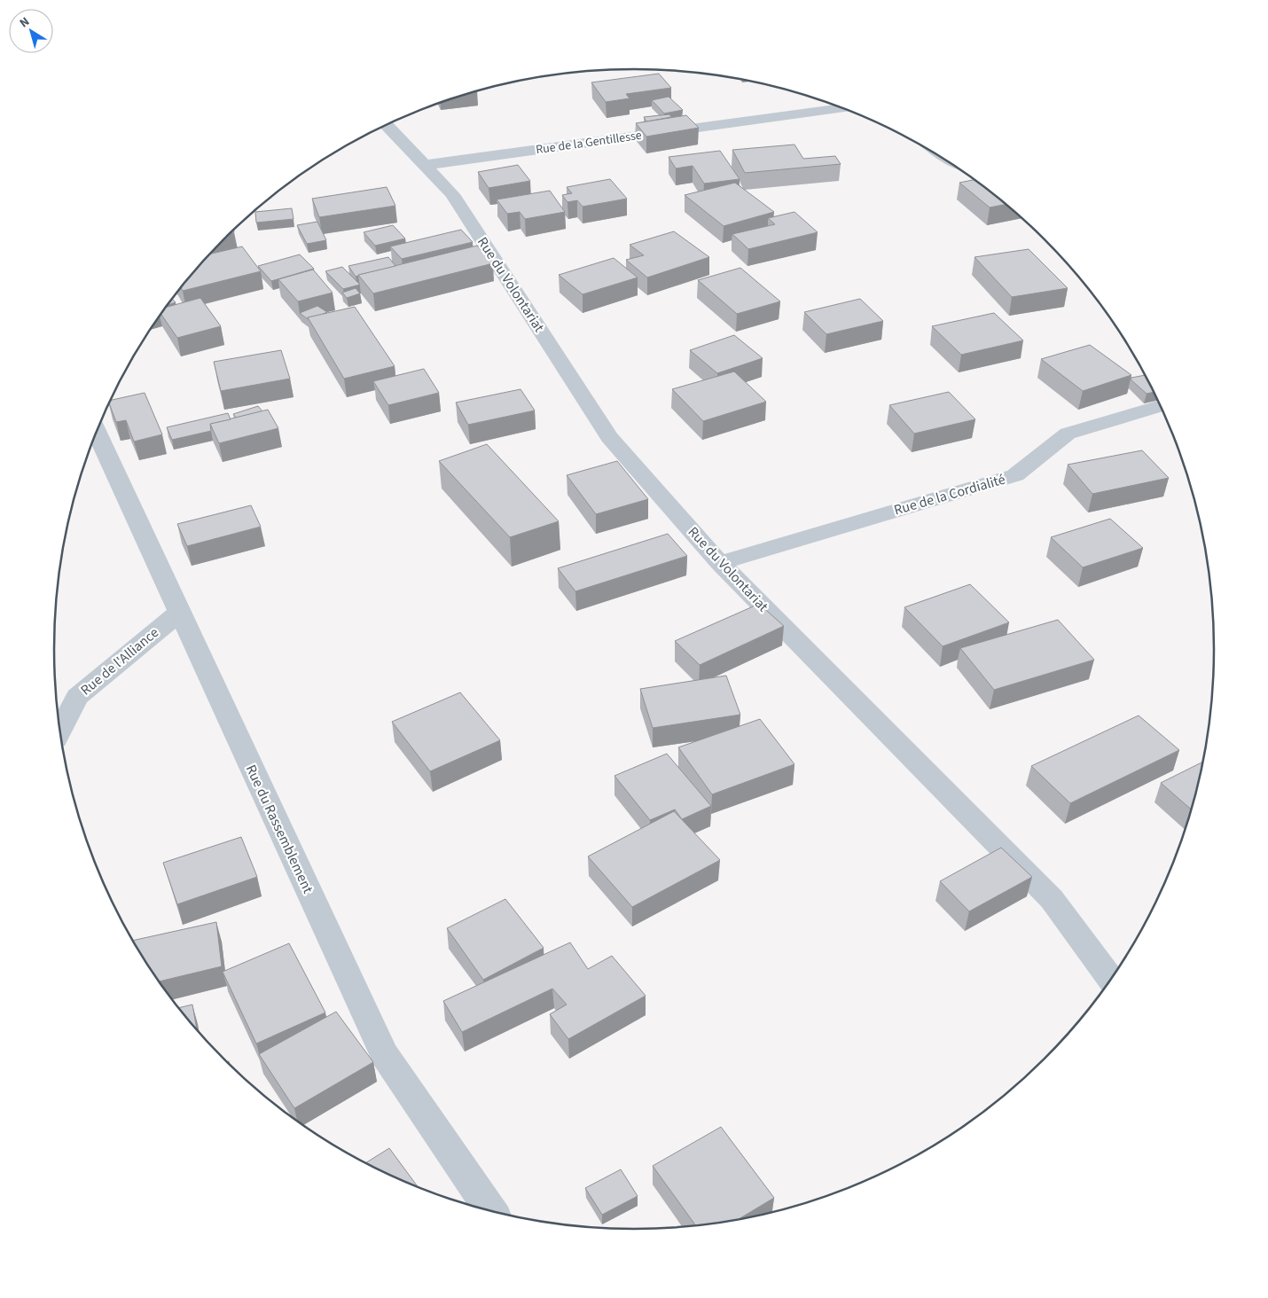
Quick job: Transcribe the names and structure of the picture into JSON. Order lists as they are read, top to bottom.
{
  "streets": {
    "street": [
      "Rue de la Gentillesse",
      "Rue du Volontariat",
      "Rue de la Cordialité",
      "Rue de l'Alliance",
      "Rue du Rassemblement"
    ]
  },
  "crossings": [
    ["Rue de la Gentillesse", "Rue du Volontariat"],
    ["Rue du Volontariat", "Rue de la Cordialité"],
    ["Rue de l'Alliance", "Rue du Rassemblement"]
  ],
  "north": "top left"
}
